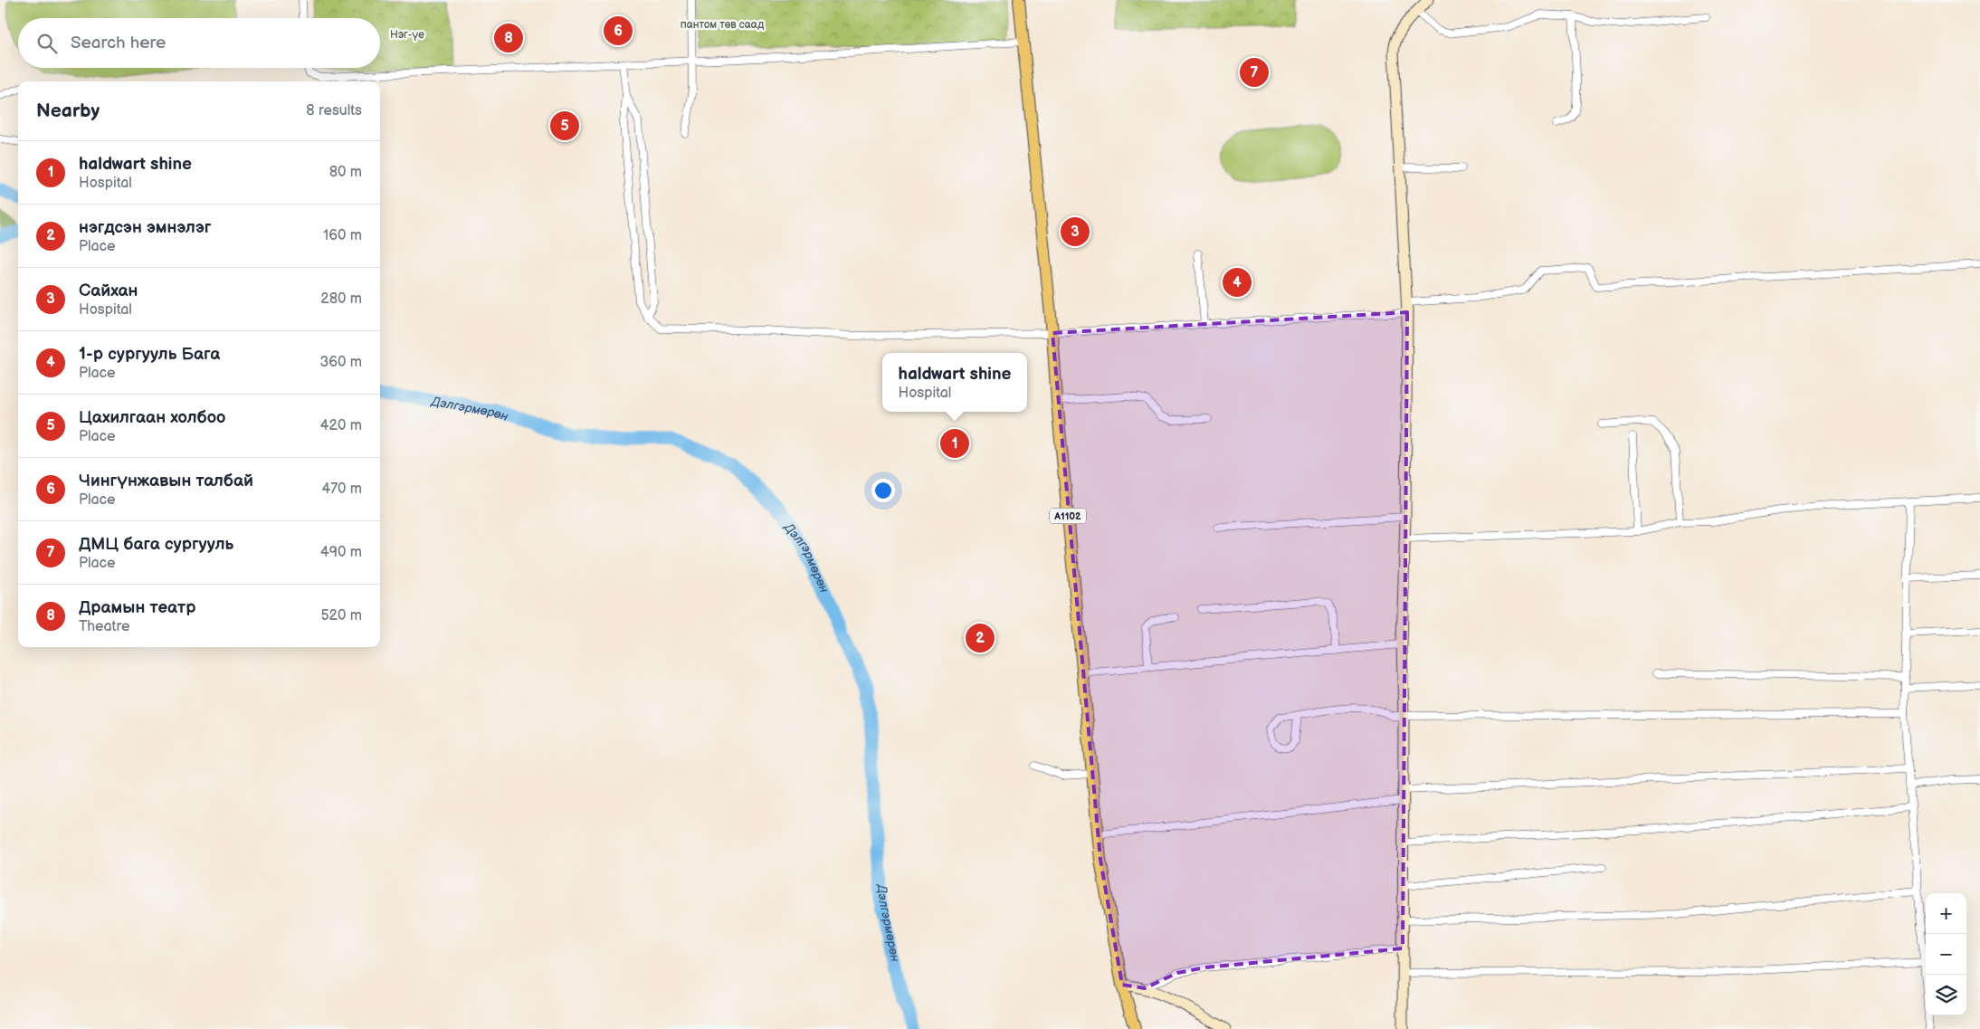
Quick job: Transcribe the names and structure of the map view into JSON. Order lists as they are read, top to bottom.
{
  "streets": {
    "main road": ["A1102"]
  },
  "water": ["Дэлгэрмөрөн"],
  "parks": ["пантом төв саад", "Нэг-үе"],
  "page": {
    "pins": [
      "6",
      "8",
      "7",
      "5",
      "3",
      "4",
      "1",
      "2"
    ],
    "search": "Search here",
    "heading": ["Nearby", "8 results"],
    "list": [
      {
        "mark": "1",
        "name": "haldwart shine",
        "note": "Hospital",
        "value": "80 m"
      },
      {
        "mark": "2",
        "name": "нэгдсэн эмнэлэг",
        "note": "Place",
        "value": "160 m"
      },
      {
        "mark": "3",
        "name": "Сайхан",
        "note": "Hospital",
        "value": "280 m"
      },
      {
        "mark": "4",
        "name": "1-р сургууль Бага",
        "note": "Place",
        "value": "360 m"
      },
      {
        "mark": "5",
        "name": "Цахилгаан холбоо",
        "note": "Place",
        "value": "420 m"
      },
      {
        "mark": "6",
        "name": "Чингүнжавын талбай",
        "note": "Place",
        "value": "470 m"
      },
      {
        "mark": "7",
        "name": "ДМЦ бага сургууль",
        "note": "Place",
        "value": "490 m"
      },
      {
        "mark": "8",
        "name": "Драмын театр",
        "note": "Theatre",
        "value": "520 m"
      }
    ],
    "popup": ["haldwart shine", "Hospital"],
    "map_buttons": ["+", "−"]
  }
}
